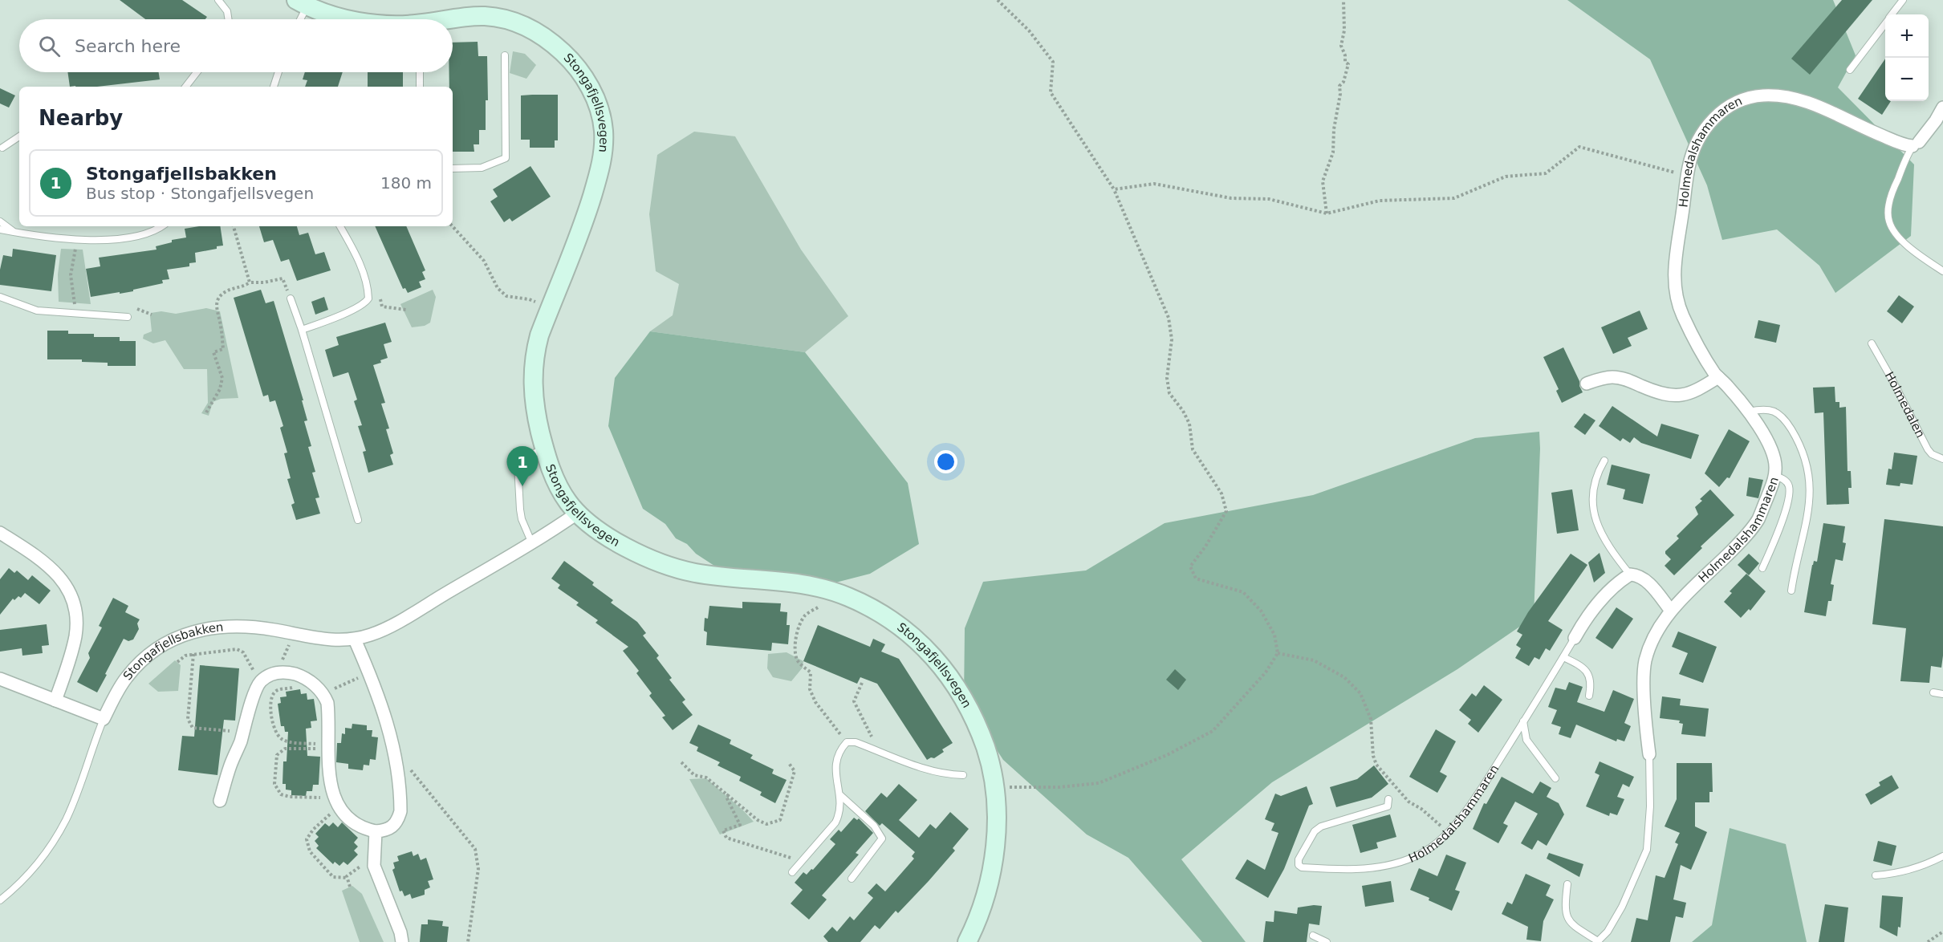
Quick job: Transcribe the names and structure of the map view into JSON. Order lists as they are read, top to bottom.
{
  "streets": {
    "street": ["Stongafjellsvegen", "Holmedalshammaren", "Stongafjellsbakken"],
    "lane": ["Holmedalen"]
  },
  "crossings": [
    ["Stongafjellsvegen", "Stongafjellsbakken"]
  ],
  "page": {
    "map_buttons": ["+", "−"],
    "search": "Search here",
    "heading": "Nearby",
    "list": [
      {
        "mark": "1",
        "name": "Stongafjellsbakken",
        "note": "Bus stop · Stongafjellsvegen",
        "value": "180 m"
      }
    ],
    "pins": "1"
  }
}
